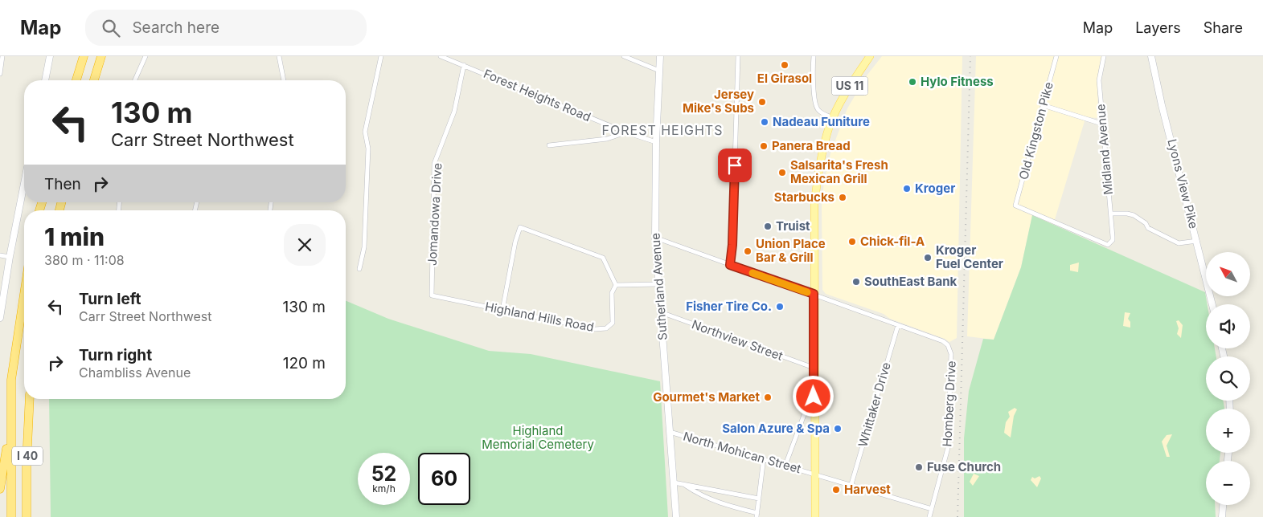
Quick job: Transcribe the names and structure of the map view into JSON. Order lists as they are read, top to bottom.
{
  "streets": {
    "highway": ["I 40"],
    "main road": ["US 11"],
    "street": [
      "Forest Heights Road",
      "Old Kingston Pike",
      "Midland Avenue",
      "Lyons View Pike",
      "Jomandowa Drive",
      "Sutherland Avenue",
      "Highland Hills Road",
      "Northview Street",
      "Homberg Drive",
      "Whittaker Drive",
      "North Mohican Street"
    ]
  },
  "crossings": [
    ["US 11", "Northview Street"],
    ["US 11", "Homberg Drive"],
    ["US 11", "North Mohican Street"],
    ["Forest Heights Road", "Jomandowa Drive"],
    ["Forest Heights Road", "Sutherland Avenue"],
    ["Old Kingston Pike", "Midland Avenue"],
    ["Jomandowa Drive", "Highland Hills Road"],
    ["Sutherland Avenue", "Northview Street"],
    ["Sutherland Avenue", "Homberg Drive"],
    ["Sutherland Avenue", "North Mohican Street"],
    ["Homberg Drive", "Whittaker Drive"],
    ["Homberg Drive", "North Mohican Street"],
    ["Whittaker Drive", "North Mohican Street"]
  ],
  "districts": ["FOREST HEIGHTS"],
  "parks": ["Highland Memorial Cemetery"],
  "places": [
    "El Girasol",
    "Hylo Fitness",
    "Jersey Mike's Subs",
    "Nadeau Funiture",
    "Panera Bread",
    "Salsarita's Fresh Mexican Grill",
    "Kroger",
    "Starbucks",
    "Truist",
    "Chick-fil-A",
    "Union Place Bar & Grill",
    "Kroger Fuel Center",
    "SouthEast Bank",
    "Fisher Tire Co.",
    "Gourmet's Market",
    "Salon Azure & Spa",
    "Fuse Church",
    "Harvest"
  ],
  "north": "top left",
  "page": {
    "header": "Map",
    "search": "Search here",
    "nav": ["Map", "Layers", "Share"],
    "turn": ["130 m", "Carr Street Northwest"],
    "then": "Then",
    "heading": ["1 min", "380 m · 11:08"],
    "map_buttons": ["+", "−"],
    "list": [
      {
        "name": "Turn left",
        "note": "Carr Street Northwest",
        "value": "130 m"
      },
      {
        "name": "Turn right",
        "note": "Chambliss Avenue",
        "value": "120 m"
      }
    ],
    "speed": "52 km/h",
    "limit": "60"
  }
}
